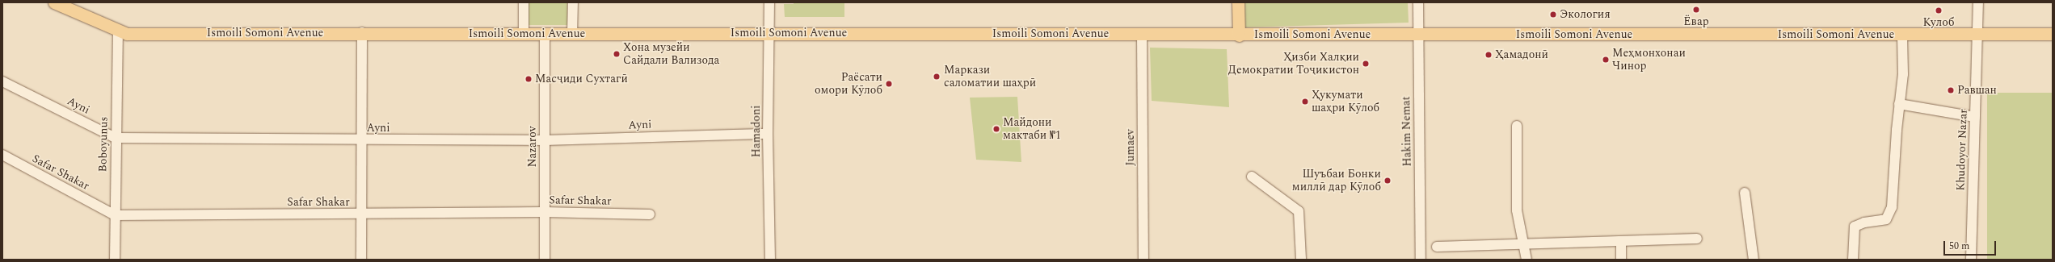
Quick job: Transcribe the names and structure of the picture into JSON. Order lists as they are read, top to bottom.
{
  "streets": {
    "main road": ["Ismoili Somoni Avenue"],
    "street": [
      "Ayni",
      "Hamadoni",
      "Hakim Nemat",
      "Boboyunus",
      "Nazarov",
      "Jumaev",
      "Khudoyor Nazar",
      "Safar Shakar"
    ]
  },
  "crossings": [
    ["Ismoili Somoni Avenue", "Hamadoni"],
    ["Ismoili Somoni Avenue", "Hakim Nemat"],
    ["Ismoili Somoni Avenue", "Boboyunus"],
    ["Ismoili Somoni Avenue", "Nazarov"],
    ["Ismoili Somoni Avenue", "Jumaev"],
    ["Ismoili Somoni Avenue", "Khudoyor Nazar"],
    ["Ayni", "Hamadoni"],
    ["Ayni", "Boboyunus"],
    ["Ayni", "Nazarov"],
    ["Boboyunus", "Safar Shakar"],
    ["Nazarov", "Safar Shakar"]
  ],
  "places": [
    "Ёвар",
    "Кулоб",
    "Экология",
    "Хона музейи Сайдали Вализода",
    "Ҳамадонӣ",
    "Меҳмонхонаи Чинор",
    "Ҳизби Халқии Демократии Тоҷикистон",
    "Маркази саломатии шаҳрӣ",
    "Масҷиди Сухтагӣ",
    "Раёсати омори Кӯлоб",
    "Равшан",
    "Ҳукумати шаҳри Кӯлоб",
    "Майдони мактаби №1",
    "Шуъбаи Бонки миллӣ дар Кӯлоб"
  ],
  "scale_bar": "50 m"
}
